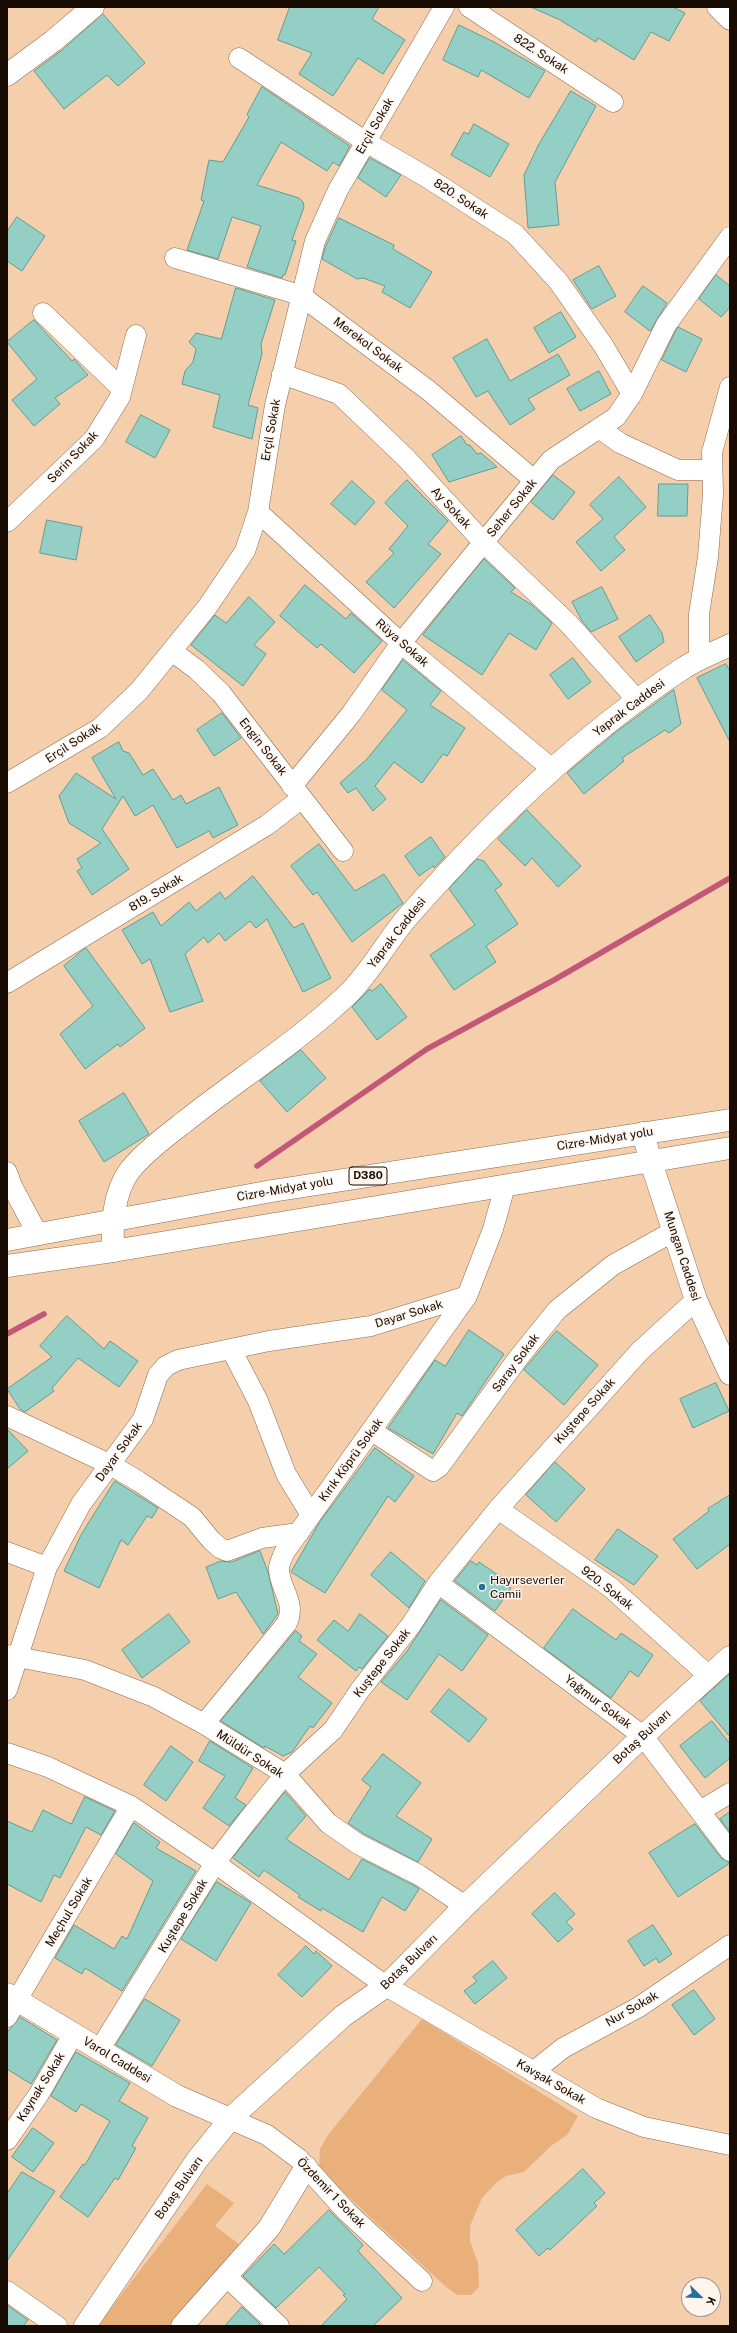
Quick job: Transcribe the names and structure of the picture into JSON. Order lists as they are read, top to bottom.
{
  "streets": {
    "main road": [
      "Yaprak Caddesi",
      "Cizre-Midyat yolu",
      "D380",
      "Mungan Caddesi",
      "Botaş Bulvarı",
      "Varol Caddesi"
    ],
    "street": [
      "822. Sokak",
      "Erçil Sokak",
      "820. Sokak",
      "Merekol Sokak",
      "Serin Sokak",
      "Ay Sokak",
      "Seher Sokak",
      "Rüya Sokak",
      "Engin Sokak",
      "819. Sokak",
      "Dayar Sokak",
      "Saray Sokak",
      "Kuştepe Sokak",
      "Kırık Köprü Sokak",
      "920. Sokak",
      "Yağmur Sokak",
      "Müldür Sokak",
      "Meçhul Sokak",
      "Nur Sokak",
      "Kavşak Sokak",
      "Kaynak Sokak",
      "Özdemir 1 Sokak"
    ]
  },
  "crossings": [
    ["Erçil Sokak", "820. Sokak"],
    ["Erçil Sokak", "Merekol Sokak"],
    ["Erçil Sokak", "Ay Sokak"],
    ["Erçil Sokak", "Rüya Sokak"],
    ["Erçil Sokak", "Engin Sokak"],
    ["820. Sokak", "Seher Sokak"],
    ["Merekol Sokak", "Seher Sokak"],
    ["Ay Sokak", "Seher Sokak"],
    ["Ay Sokak", "Yaprak Caddesi"],
    ["Seher Sokak", "Rüya Sokak"],
    ["Seher Sokak", "Engin Sokak"],
    ["Seher Sokak", "819. Sokak"],
    ["Rüya Sokak", "Yaprak Caddesi"],
    ["Yaprak Caddesi", "Cizre-Midyat yolu"],
    ["Engin Sokak", "819. Sokak"],
    ["Cizre-Midyat yolu", "Mungan Caddesi"],
    ["Mungan Caddesi", "Saray Sokak"],
    ["Mungan Caddesi", "Kuştepe Sokak"],
    ["Dayar Sokak", "Kırık Köprü Sokak"],
    ["Dayar Sokak", "Müldür Sokak"],
    ["Saray Sokak", "Kırık Köprü Sokak"],
    ["Kuştepe Sokak", "920. Sokak"],
    ["Kuştepe Sokak", "Yağmur Sokak"],
    ["Kuştepe Sokak", "Müldür Sokak"],
    ["Kuştepe Sokak", "Varol Caddesi"],
    ["Kuştepe Sokak", "Kavşak Sokak"],
    ["Kırık Köprü Sokak", "Müldür Sokak"],
    ["920. Sokak", "Botaş Bulvarı"],
    ["Yağmur Sokak", "Botaş Bulvarı"],
    ["Botaş Bulvarı", "Müldür Sokak"],
    ["Botaş Bulvarı", "Varol Caddesi"],
    ["Botaş Bulvarı", "Kavşak Sokak"],
    ["Botaş Bulvarı", "Özdemir 1 Sokak"],
    ["Meçhul Sokak", "Varol Caddesi"],
    ["Meçhul Sokak", "Kavşak Sokak"],
    ["Nur Sokak", "Kavşak Sokak"],
    ["Varol Caddesi", "Kaynak Sokak"],
    ["Varol Caddesi", "Özdemir 1 Sokak"]
  ],
  "places": ["Hayırseverler Camii"],
  "north": "bottom right"
}
